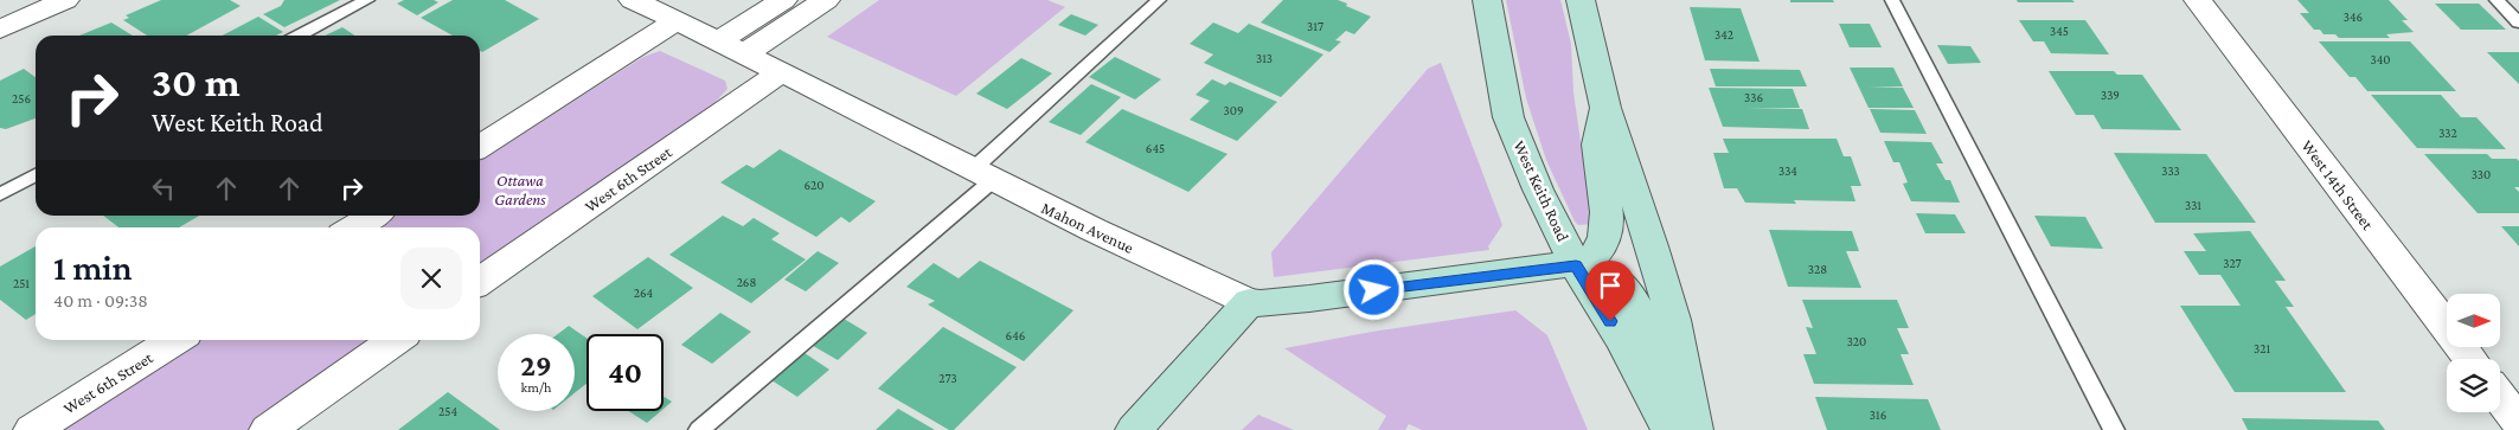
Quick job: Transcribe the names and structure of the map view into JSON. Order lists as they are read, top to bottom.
{
  "streets": {
    "main road": ["West Keith Road", "Mahon Avenue"],
    "street": ["West 6th Street", "West 14th Street"]
  },
  "crossings": [
    ["West 6th Street", "Mahon Avenue"],
    ["West Keith Road", "Mahon Avenue"]
  ],
  "parks": ["Ottawa Gardens"],
  "house_numbers": [
    "346",
    "317",
    "345",
    "342",
    "313",
    "340",
    "339",
    "336",
    "256",
    "309",
    "332",
    "645",
    "334",
    "333",
    "330",
    "620",
    "331",
    "327",
    "328",
    "268",
    "251",
    "264",
    "646",
    "320",
    "321",
    "273",
    "254",
    "316"
  ],
  "north": "right",
  "page": {
    "turn": ["30 m", "West Keith Road"],
    "heading": ["1 min", "40 m · 09:38"],
    "speed": "29 km/h",
    "limit": "40"
  }
}
